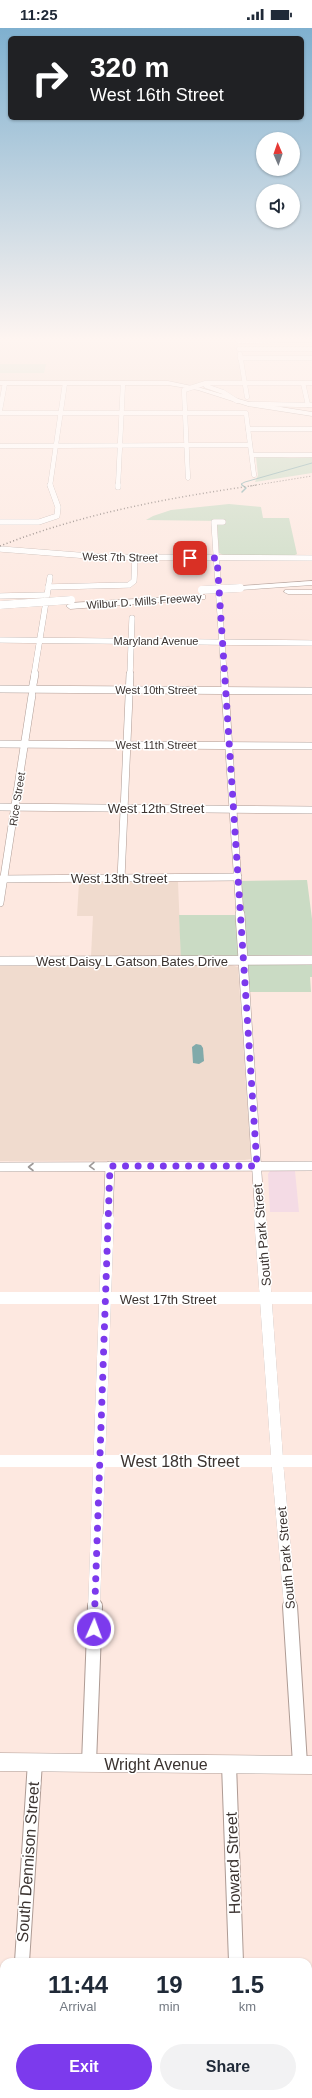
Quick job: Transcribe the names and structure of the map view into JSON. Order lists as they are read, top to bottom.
{
  "streets": {
    "highway": ["Wilbur D. Mills Freeway"],
    "main road": ["Wright Avenue"],
    "street": [
      "West 7th Street",
      "Maryland Avenue",
      "West 10th Street",
      "West 11th Street",
      "Rice Street",
      "West 12th Street",
      "West 13th Street",
      "West Daisy L Gatson Bates Drive",
      "South Park Street",
      "West 17th Street",
      "West 18th Street",
      "South Dennison Street",
      "Howard Street"
    ]
  },
  "crossings": [
    ["West 7th Street", "South Park Street"],
    ["Maryland Avenue", "Rice Street"],
    ["Maryland Avenue", "South Park Street"],
    ["West 10th Street", "Rice Street"],
    ["West 10th Street", "South Park Street"],
    ["West 11th Street", "Rice Street"],
    ["West 11th Street", "South Park Street"],
    ["Rice Street", "West 12th Street"],
    ["Rice Street", "West 13th Street"],
    ["West 12th Street", "South Park Street"],
    ["West 13th Street", "South Park Street"],
    ["West Daisy L Gatson Bates Drive", "South Park Street"],
    ["South Park Street", "West 17th Street"],
    ["South Park Street", "West 18th Street"],
    ["South Park Street", "Wright Avenue"],
    ["Wright Avenue", "South Dennison Street"],
    ["Wright Avenue", "Howard Street"]
  ],
  "north": "top",
  "page": {
    "status": "11:25",
    "turn": ["320 m", "West 16th Street"],
    "eta": [
      "11:44",
      "Arrival",
      "19",
      "min",
      "1.5",
      "km"
    ],
    "buttons": ["Exit", "Share"]
  }
}
